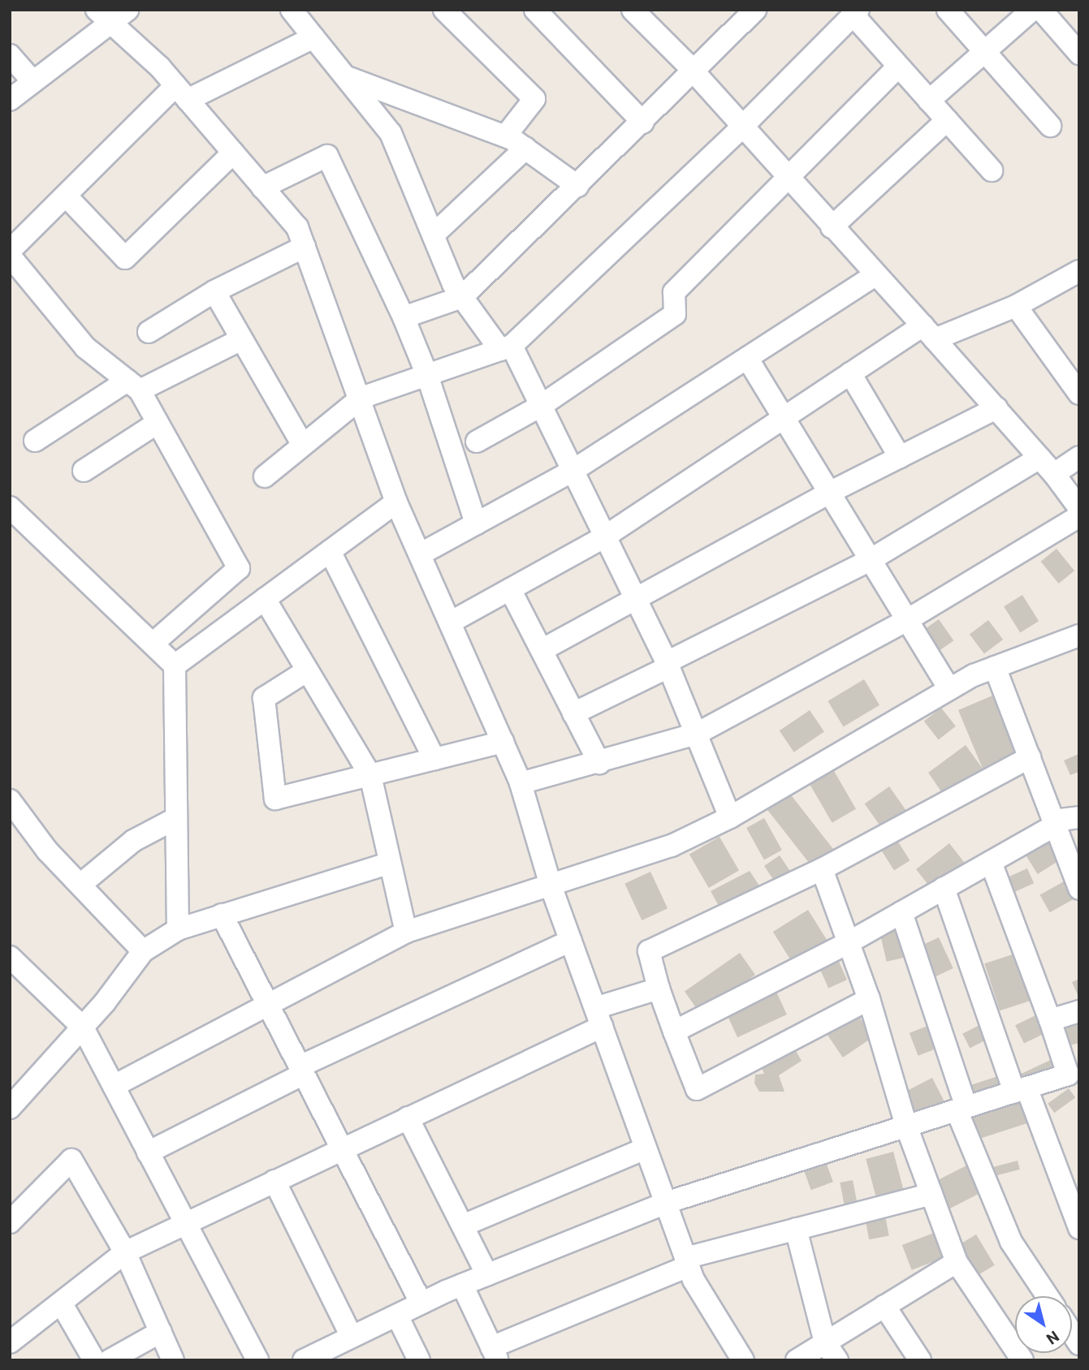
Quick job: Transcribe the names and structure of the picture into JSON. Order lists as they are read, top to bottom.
{
  "north": "bottom right"
}
